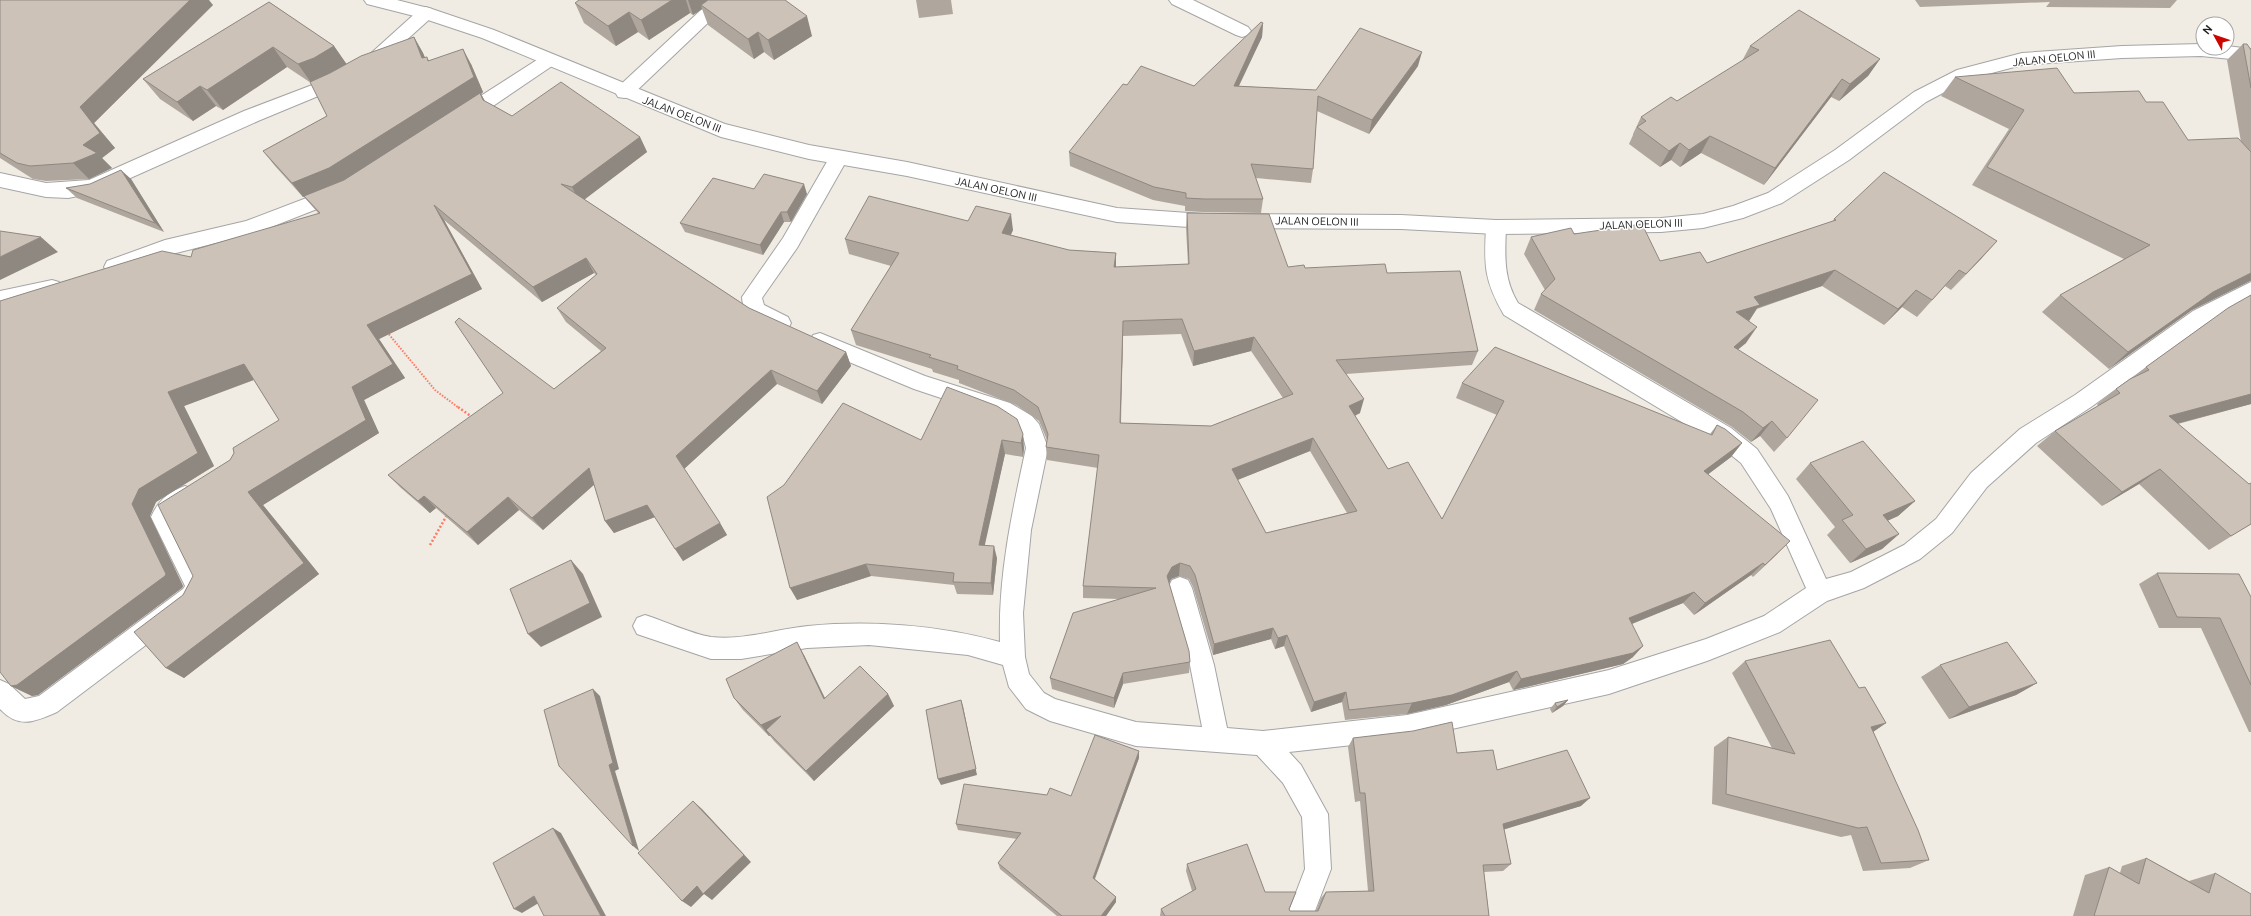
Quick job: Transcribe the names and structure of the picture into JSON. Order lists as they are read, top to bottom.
{
  "streets": {
    "street": ["JALAN OELON III"]
  },
  "north": "top left"
}
